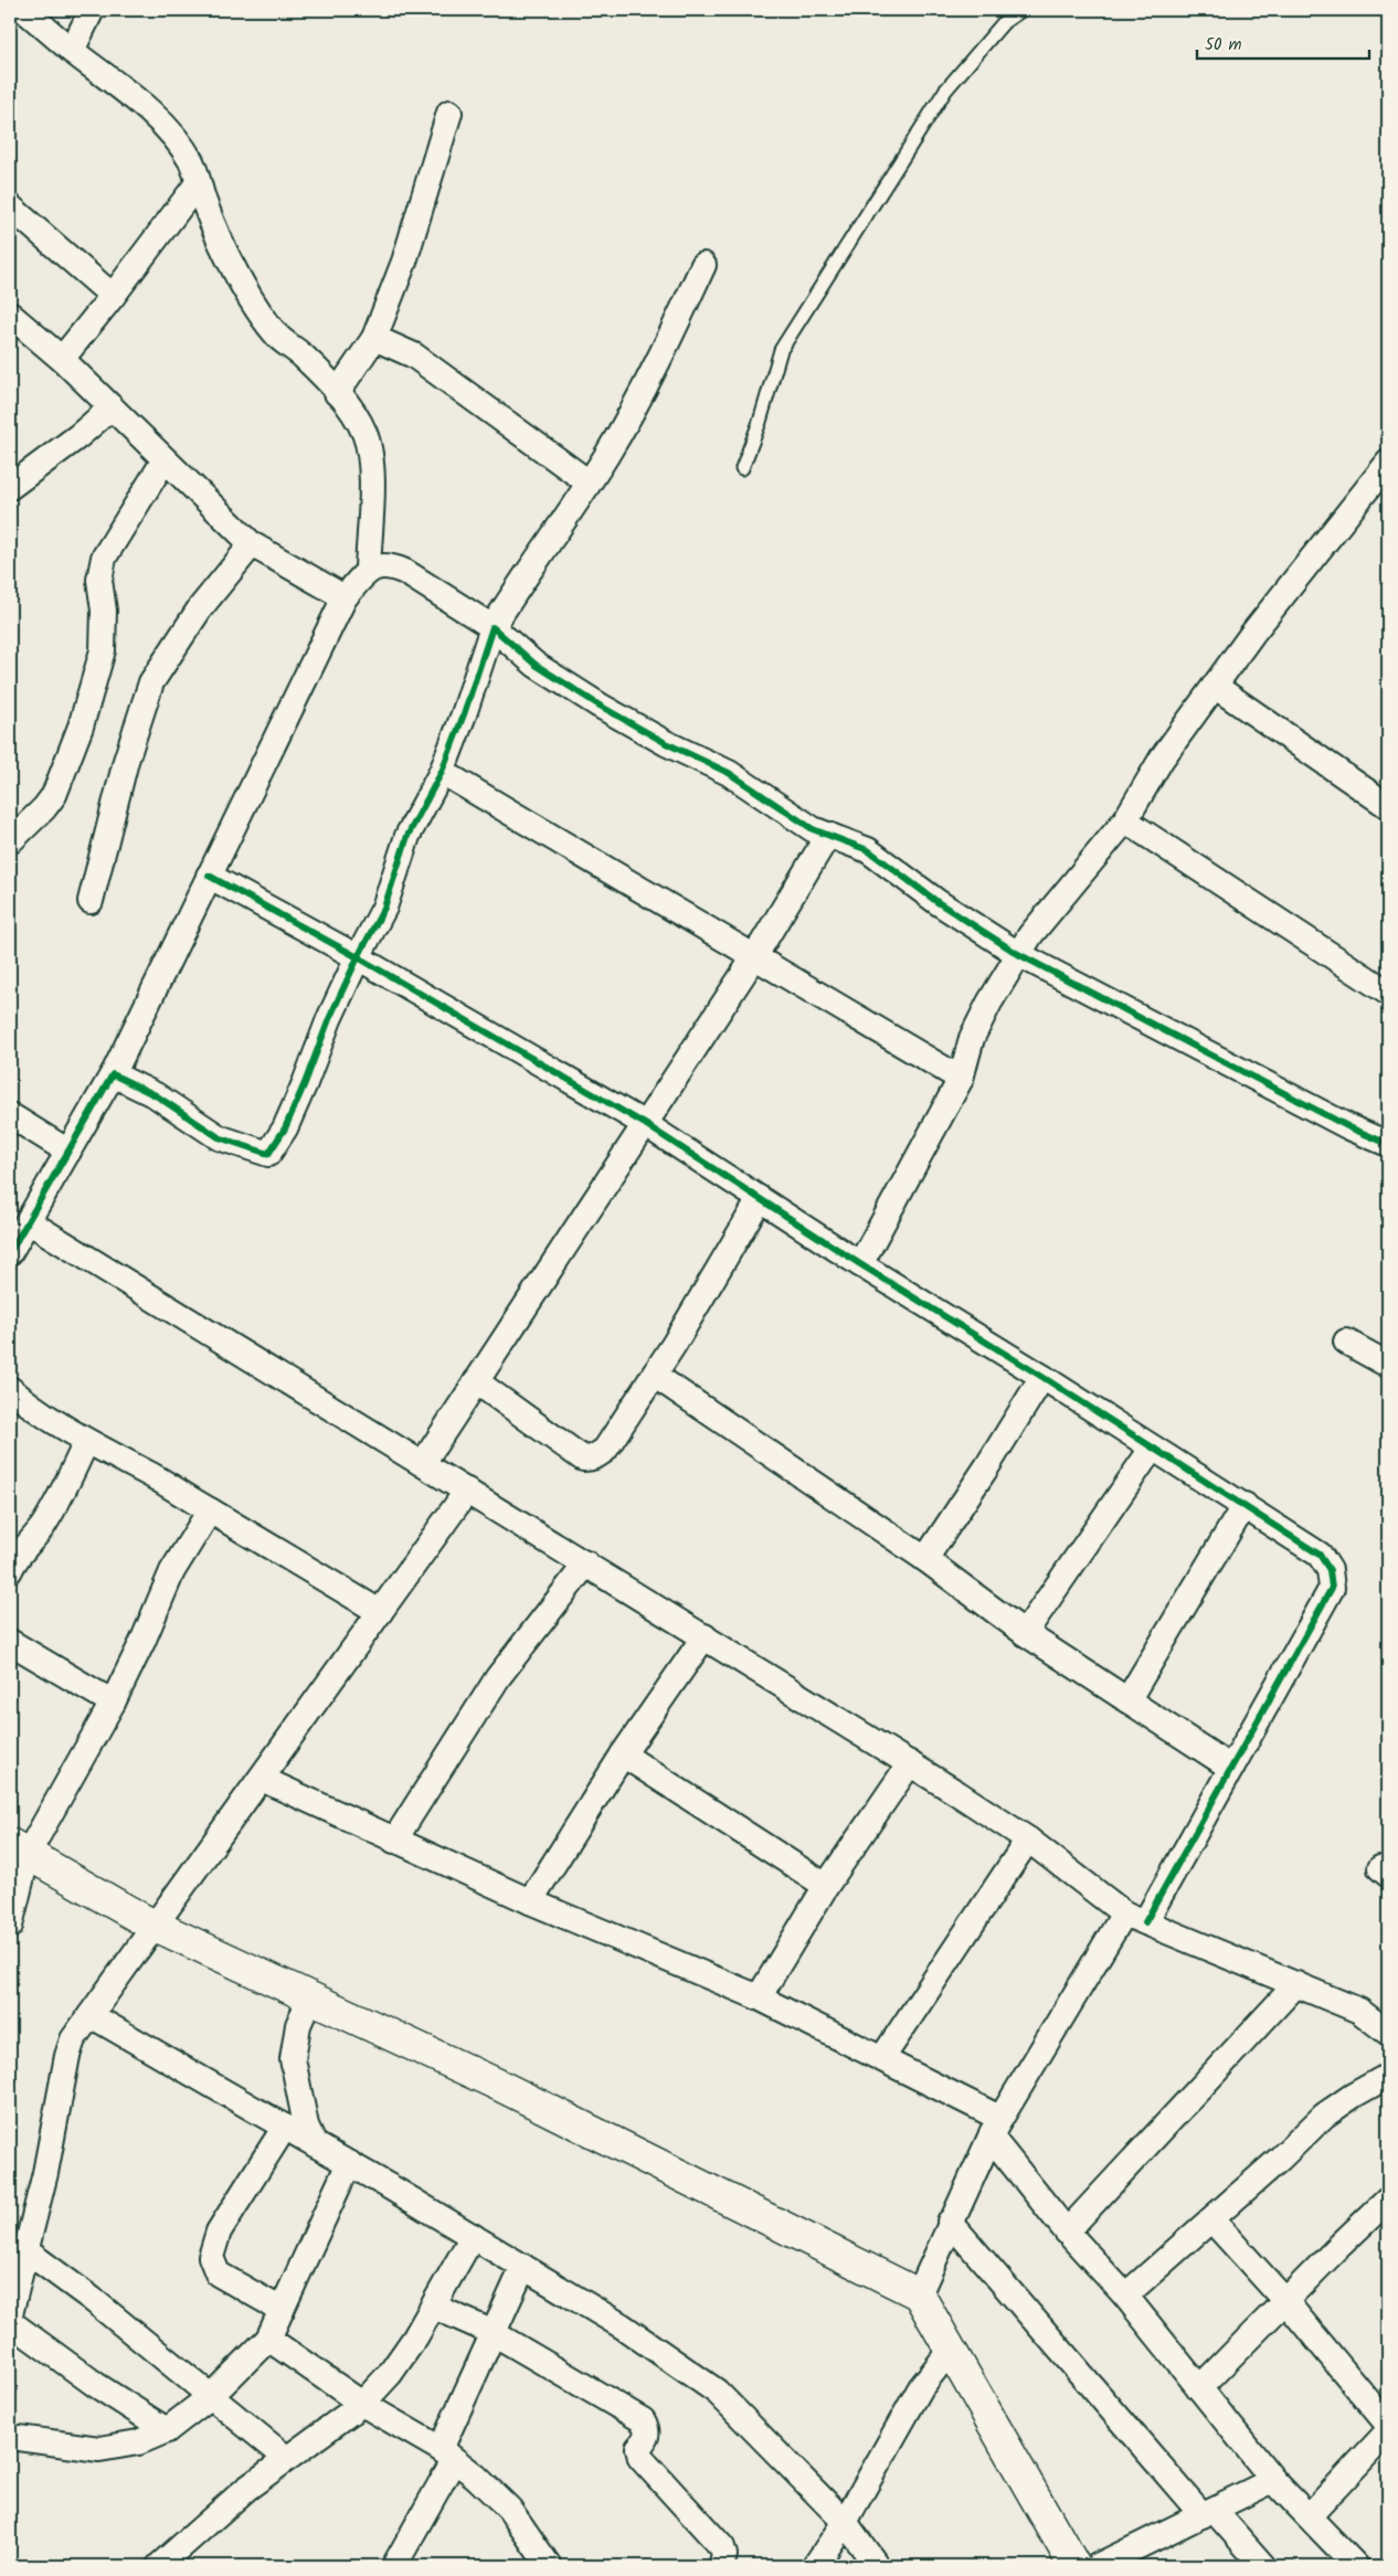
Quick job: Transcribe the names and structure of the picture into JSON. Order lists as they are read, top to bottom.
{
  "scale_bar": "50 m"
}
